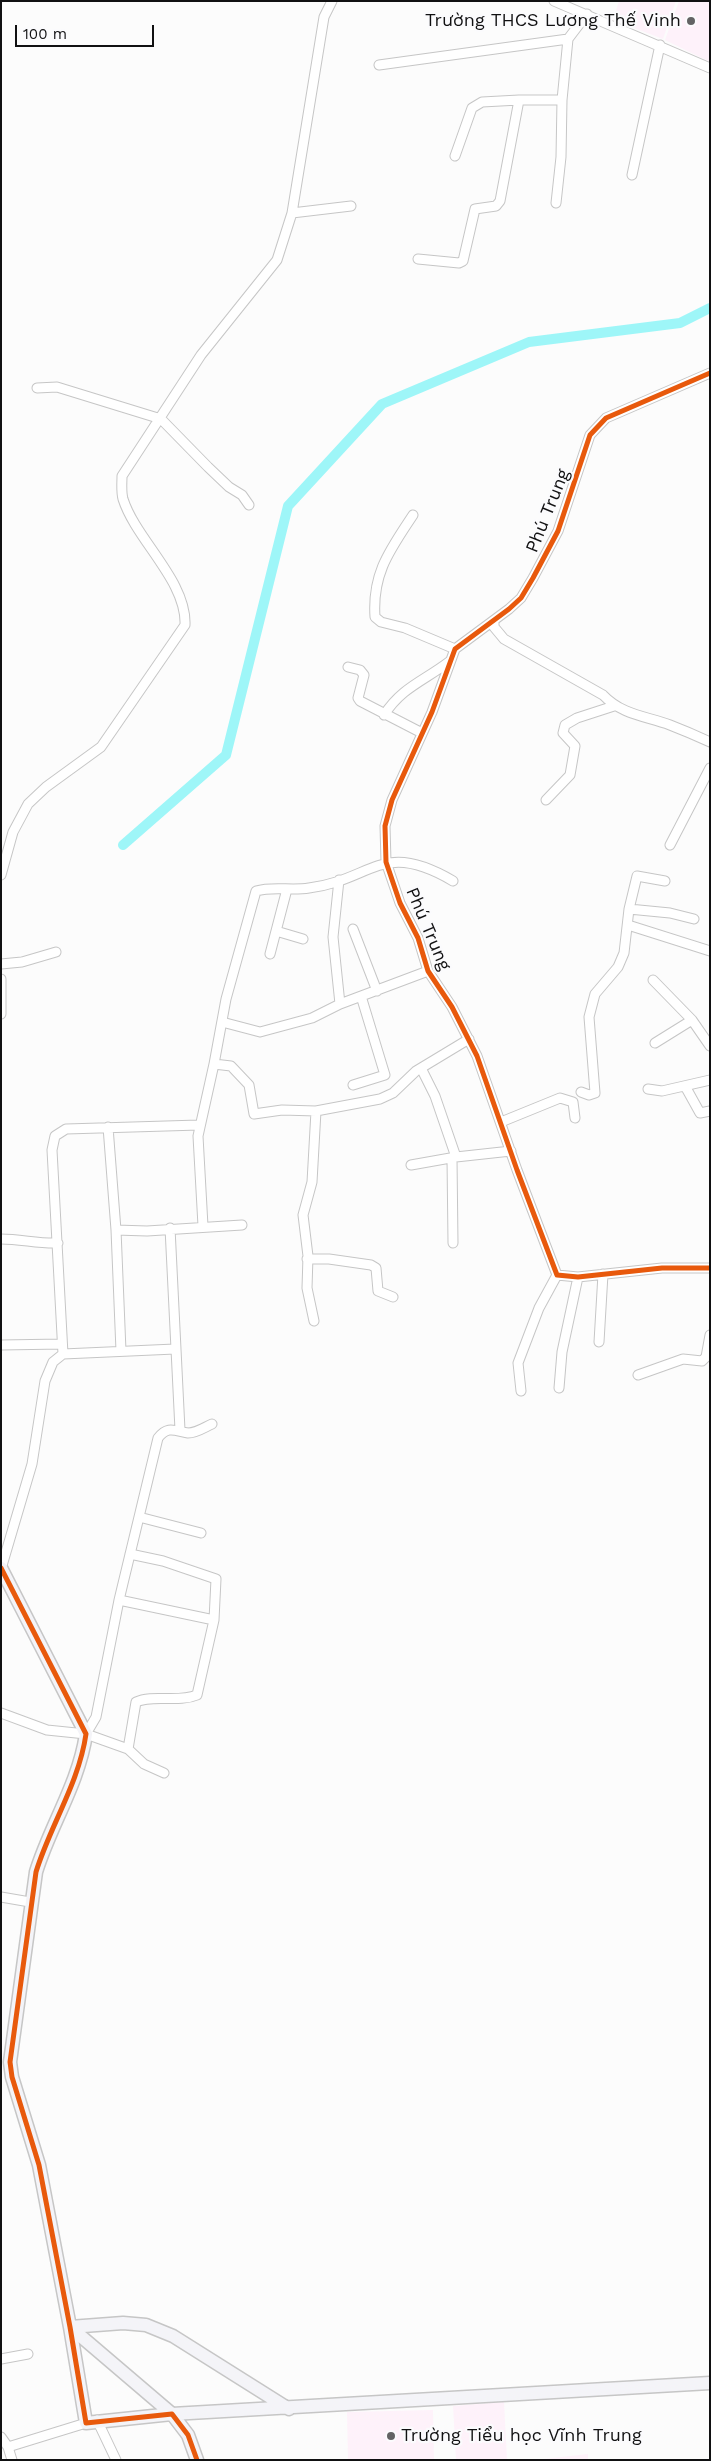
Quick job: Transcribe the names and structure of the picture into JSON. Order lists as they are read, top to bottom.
{
  "streets": {
    "street": ["Phú Trung"]
  },
  "places": ["Trường THCS Lương Thế Vinh", "Trường Tiểu học Vĩnh Trung"],
  "scale_bar": "100 m"
}
